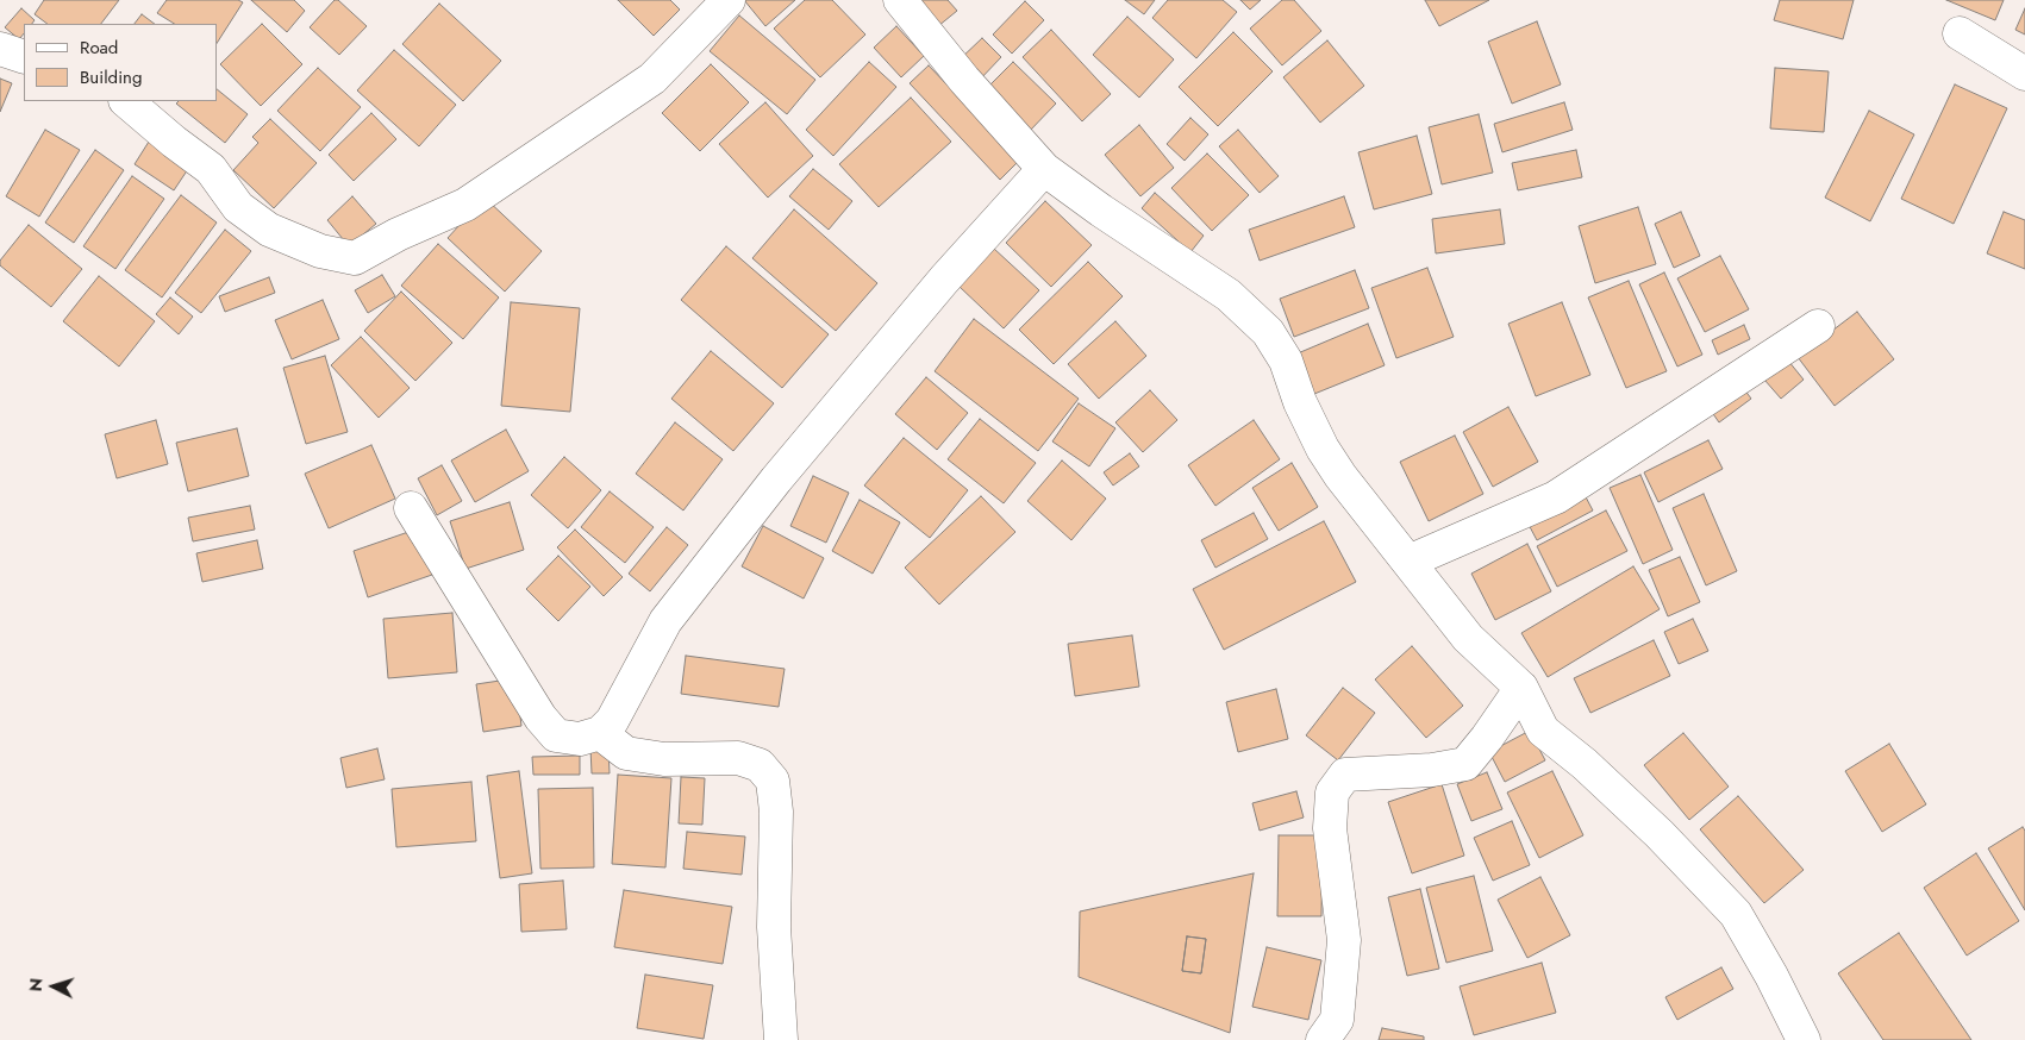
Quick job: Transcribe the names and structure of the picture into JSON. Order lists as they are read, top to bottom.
{
  "legend": ["Road", "Building"],
  "north": "left"
}
